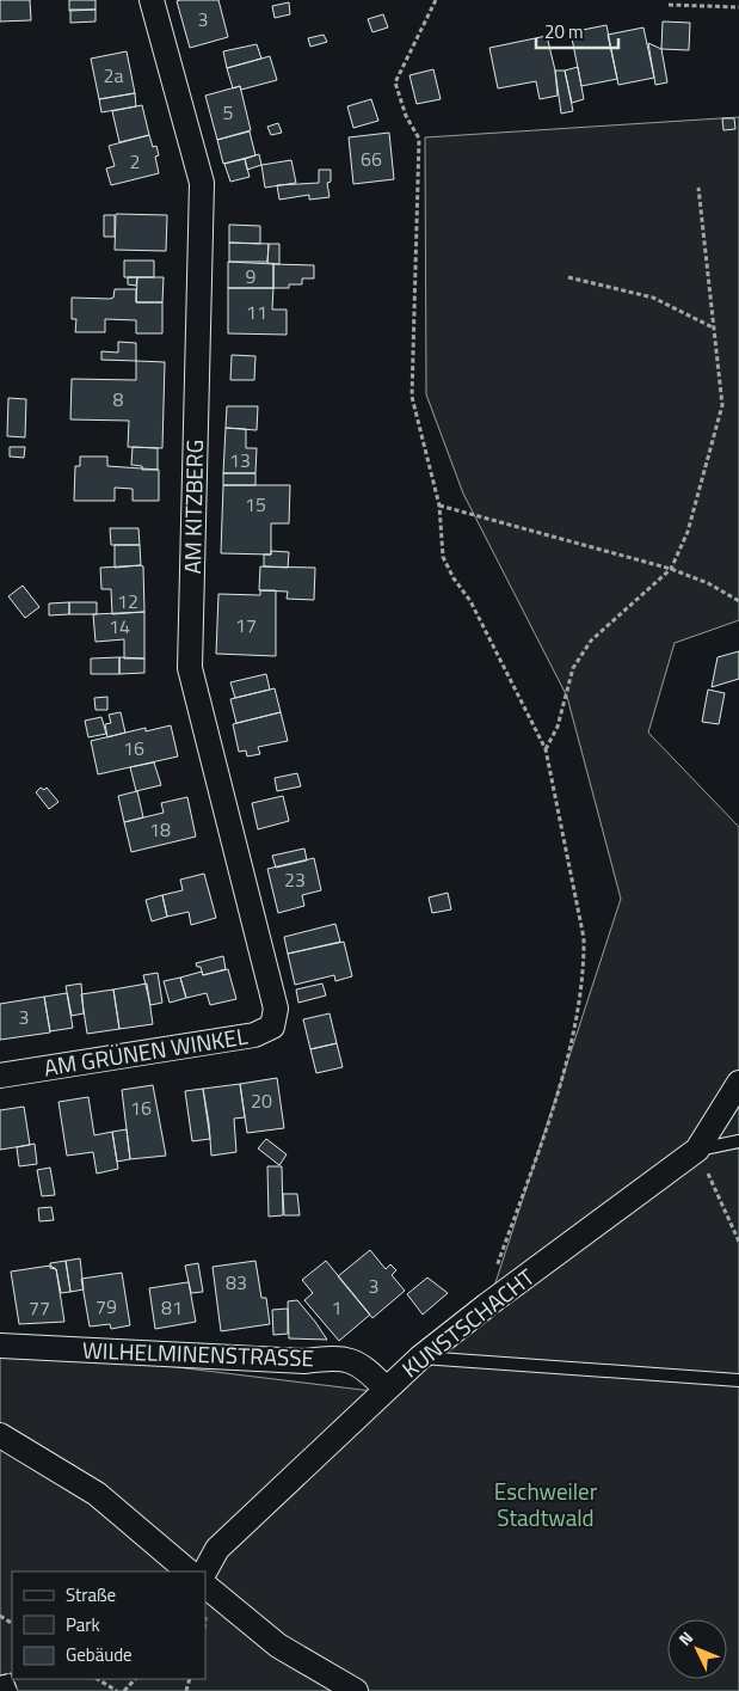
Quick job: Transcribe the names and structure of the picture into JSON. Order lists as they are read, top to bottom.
{
  "streets": {
    "street": [
      "AM KITZBERG",
      "AM GRÜNEN WINKEL",
      "KUNSTSCHACHT",
      "WILHELMINENSTRASSE"
    ]
  },
  "crossings": [
    ["AM KITZBERG", "AM GRÜNEN WINKEL"],
    ["KUNSTSCHACHT", "WILHELMINENSTRASSE"]
  ],
  "parks": ["Eschweiler Stadtwald"],
  "house_numbers": [
    "3",
    "2a",
    "5",
    "66",
    "2",
    "9",
    "11",
    "8",
    "13",
    "15",
    "12",
    "17",
    "14",
    "16",
    "18",
    "23",
    "3",
    "20",
    "16",
    "83",
    "3",
    "79",
    "77",
    "81",
    "1"
  ],
  "legend": ["Straße", "Park", "Gebäude"],
  "scale_bar": "20 m",
  "north": "top left"
}
